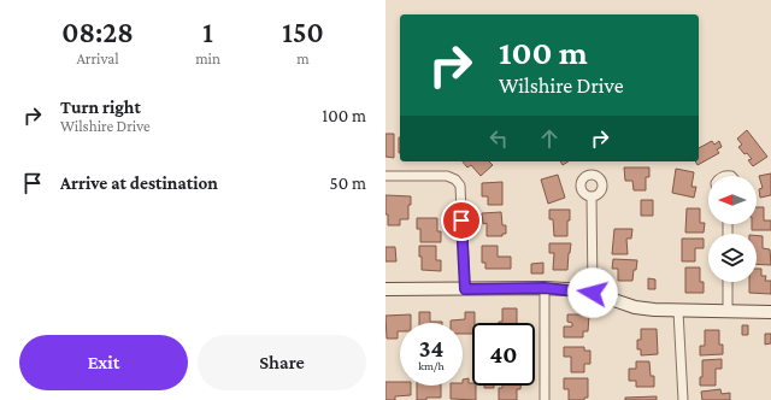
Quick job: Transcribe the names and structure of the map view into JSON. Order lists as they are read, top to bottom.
{
  "north": "left",
  "page": {
    "eta": [
      "08:28",
      "Arrival",
      "1",
      "min",
      "150",
      "m"
    ],
    "turn": ["100 m", "Wilshire Drive"],
    "list": [
      {
        "name": "Turn right",
        "note": "Wilshire Drive",
        "value": "100 m"
      },
      {
        "name": "Arrive at destination",
        "value": "50 m"
      }
    ],
    "speed": "34 km/h",
    "limit": "40",
    "buttons": ["Exit", "Share"]
  }
}
